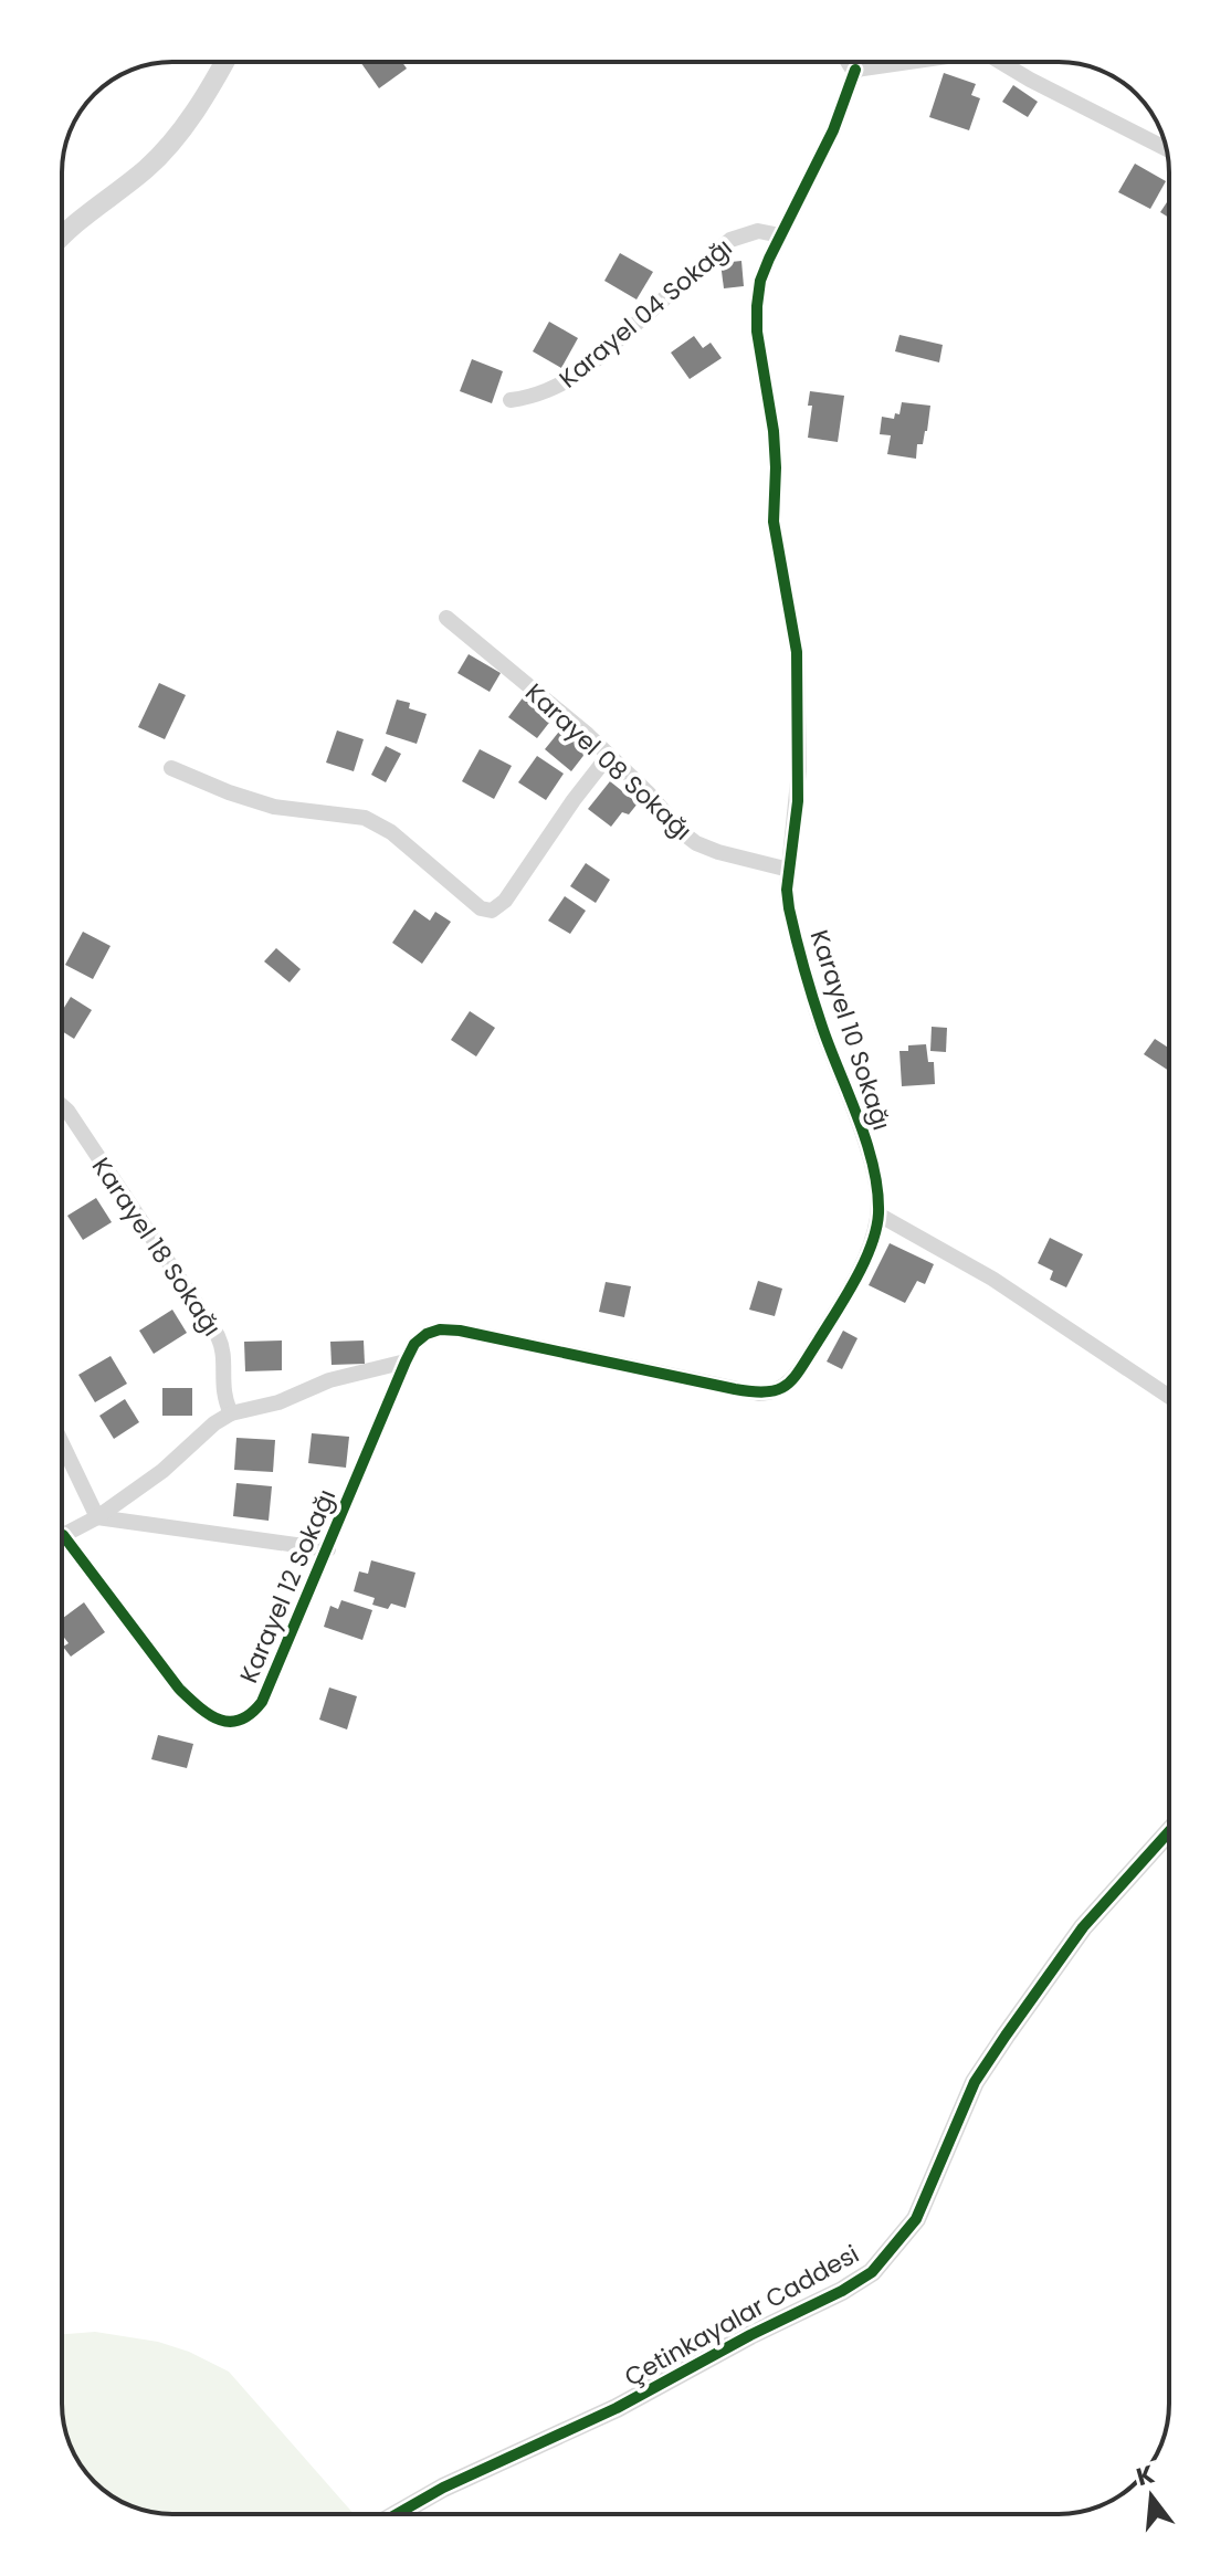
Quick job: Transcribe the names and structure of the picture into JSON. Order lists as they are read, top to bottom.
{
  "streets": {
    "street": [
      "Karayel 04 Sokağı",
      "Karayel 08 Sokağı",
      "Karayel 10 Sokağı",
      "Karayel 18 Sokağı",
      "Karayel 12 Sokağı",
      "Çetinkayalar Caddesi"
    ]
  },
  "crossings": [
    ["Karayel 04 Sokağı", "Karayel 10 Sokağı"],
    ["Karayel 08 Sokağı", "Karayel 10 Sokağı"],
    ["Karayel 10 Sokağı", "Karayel 12 Sokağı"]
  ],
  "north": "top"
}
